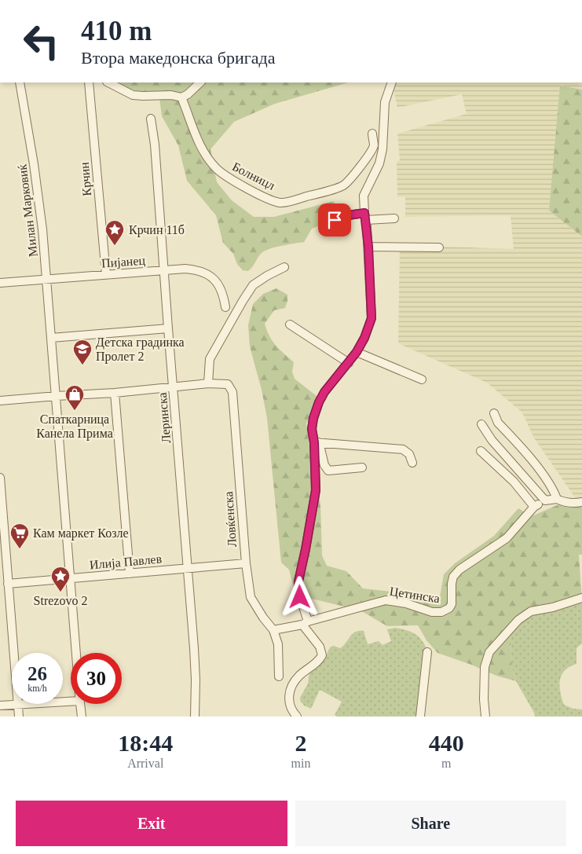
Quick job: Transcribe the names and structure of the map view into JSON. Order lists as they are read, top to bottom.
{
  "streets": {
    "street": [
      "Болницл",
      "Крчин",
      "Милан Марковиќ",
      "Пијанец",
      "Леринска",
      "Ловќенска",
      "Илија Павлев",
      "Цетинска"
    ]
  },
  "crossings": [
    ["Крчин", "Пијанец"],
    ["Милан Марковиќ", "Пијанец"],
    ["Милан Марковиќ", "Ловќенска"],
    ["Милан Марковиќ", "Илија Павлев"],
    ["Пијанец", "Леринска"],
    ["Леринска", "Ловќенска"],
    ["Леринска", "Илија Павлев"],
    ["Ловќенска", "Илија Павлев"]
  ],
  "places": {
    "place": ["Крчин 11б", "Strezovo 2"],
    "school or university": ["Детска градинка Пролет 2"],
    "shop": ["Спаткарница Канела Прима"],
    "supermarket": ["Кам маркет Козле"]
  },
  "page": {
    "turn": ["410 m", "Втора македонска бригада"],
    "speed": "26 km/h",
    "limit": "30",
    "eta": [
      "18:44",
      "Arrival",
      "2",
      "min",
      "440",
      "m"
    ],
    "buttons": ["Exit", "Share"]
  }
}
